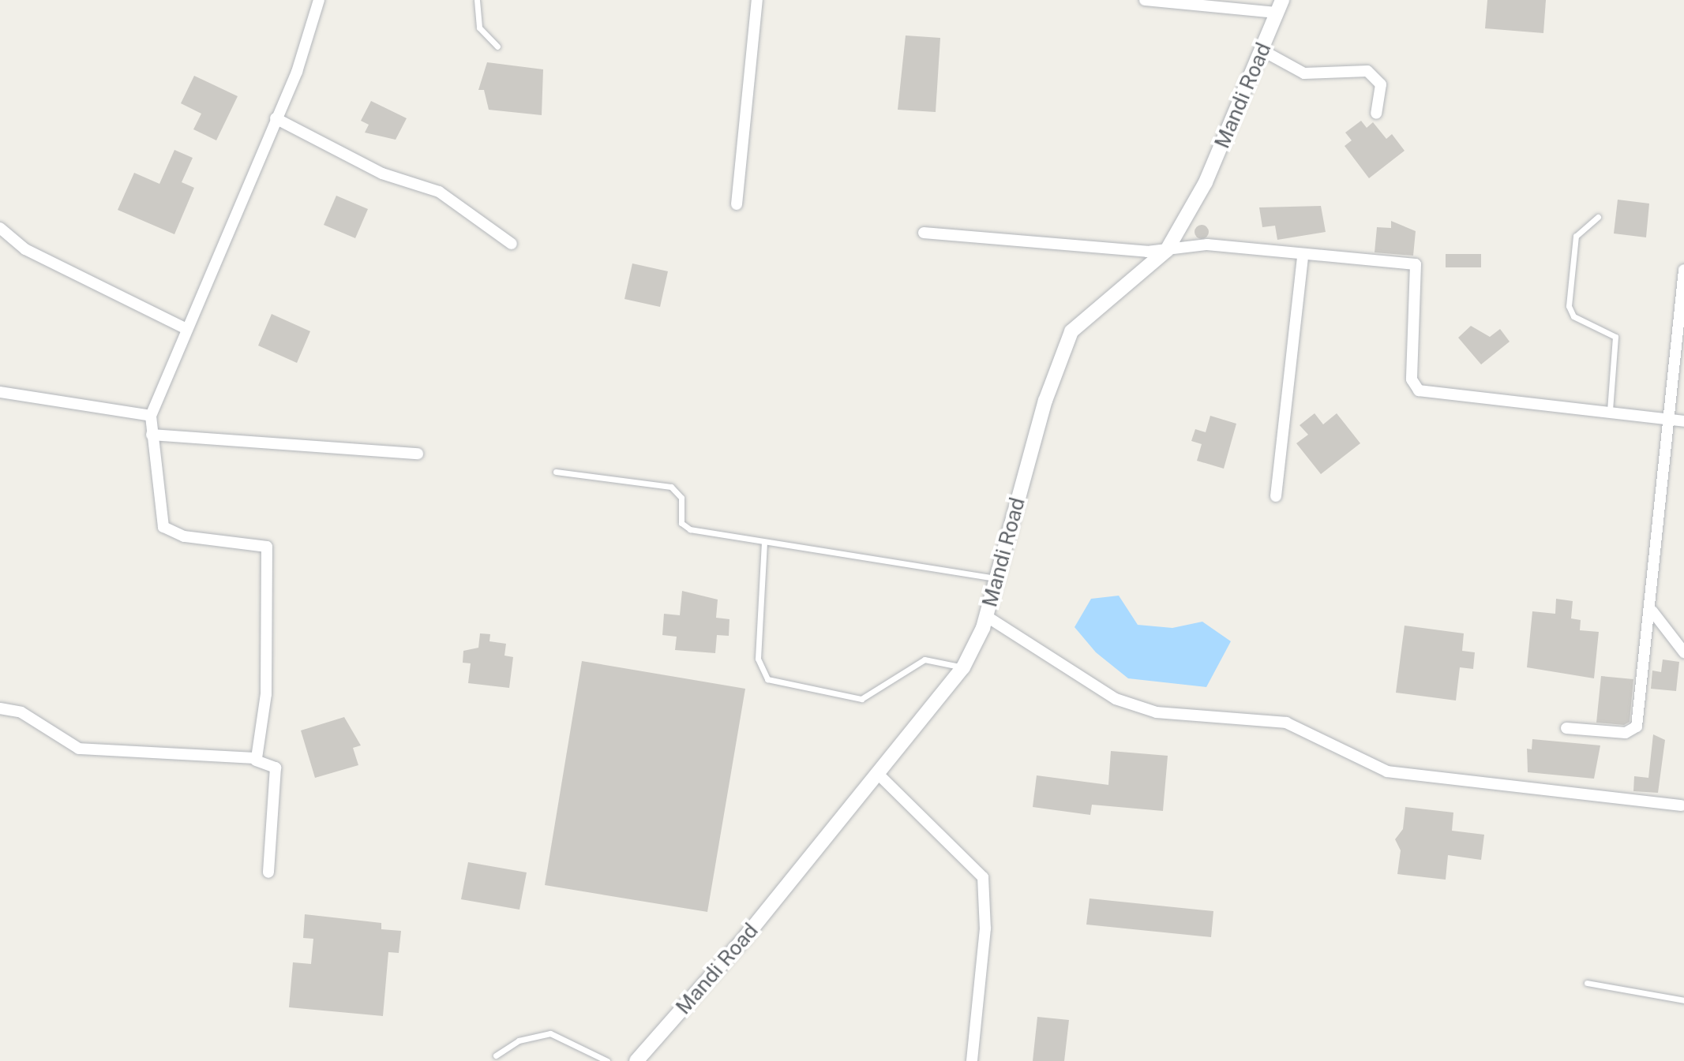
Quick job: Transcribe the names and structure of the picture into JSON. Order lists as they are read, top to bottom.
{
  "streets": {
    "street": ["Mandi Road"]
  }
}
